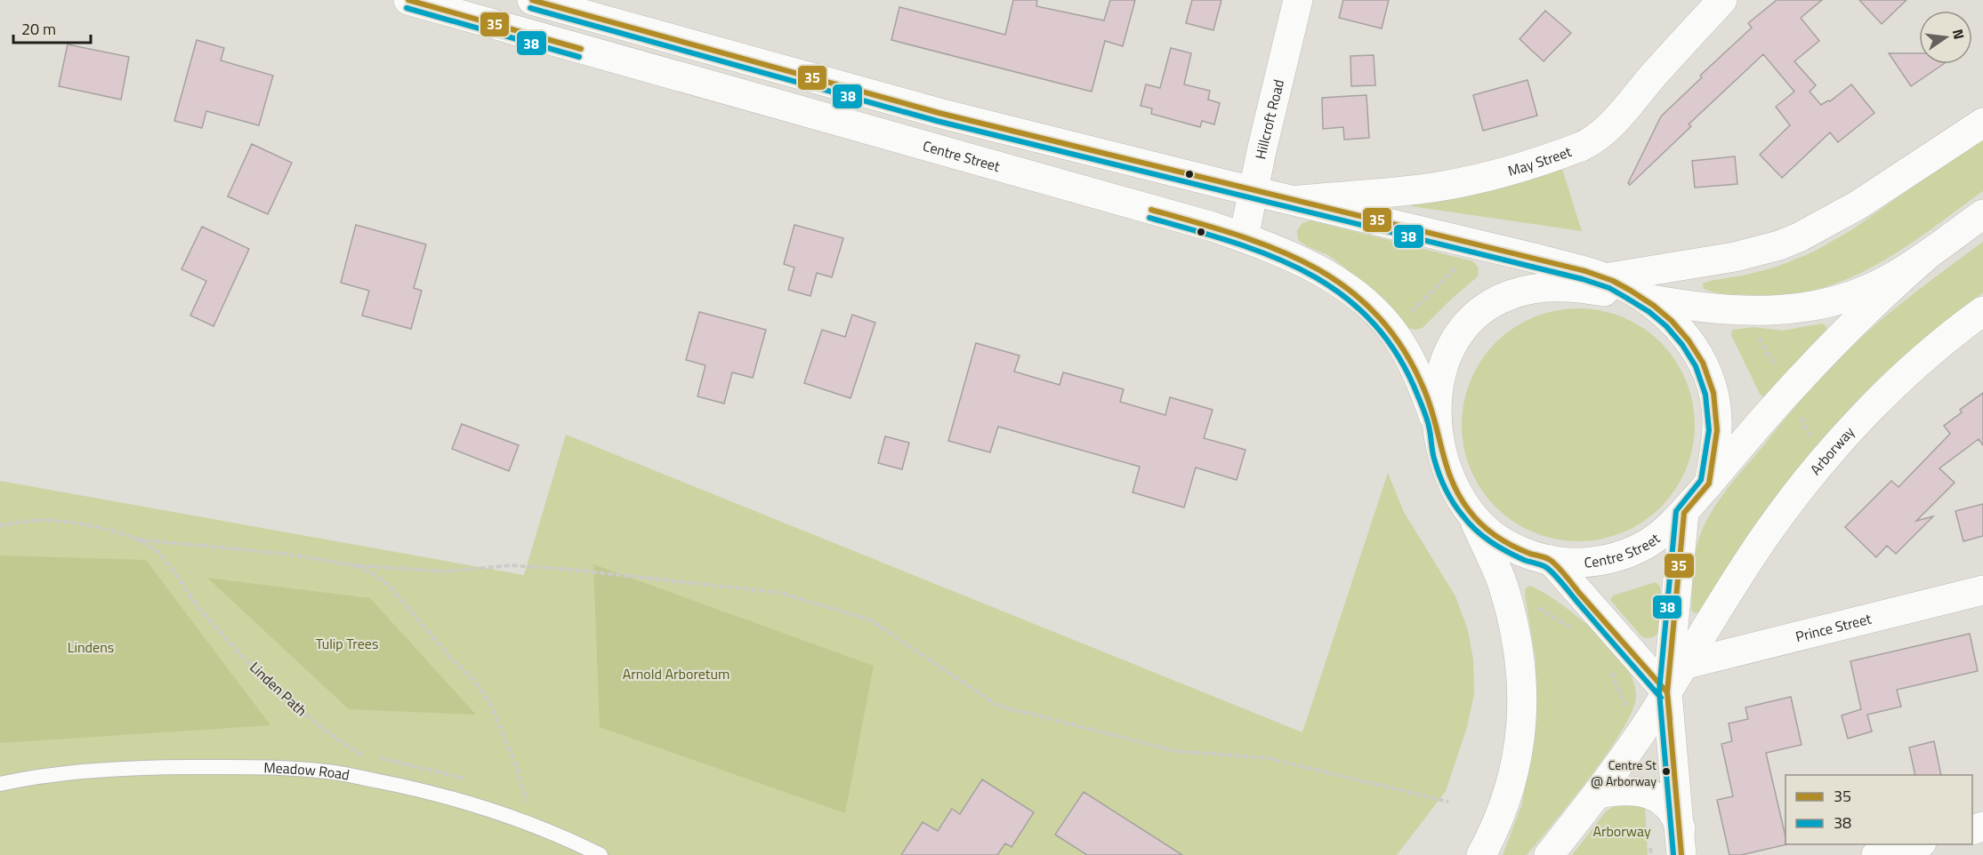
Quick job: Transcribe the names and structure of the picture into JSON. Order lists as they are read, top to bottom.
{
  "streets": {
    "main road": [
      "Hillcroft Road",
      "Centre Street",
      "May Street",
      "Arborway",
      "Prince Street"
    ],
    "lane": ["Meadow Road"],
    "path": ["Linden Path"]
  },
  "crossings": [
    ["Hillcroft Road", "Centre Street"],
    ["Centre Street", "May Street"],
    ["Centre Street", "Arborway"],
    ["Arborway", "Prince Street"]
  ],
  "parks": [
    "Tulip Trees",
    "Lindens",
    "Arnold Arboretum",
    "Arborway"
  ],
  "places": ["Centre St @ Arborway"],
  "lines": ["transit line 35", "transit line 38"],
  "legend": ["35", "38"],
  "scale_bar": "20 m",
  "north": "right"
}
